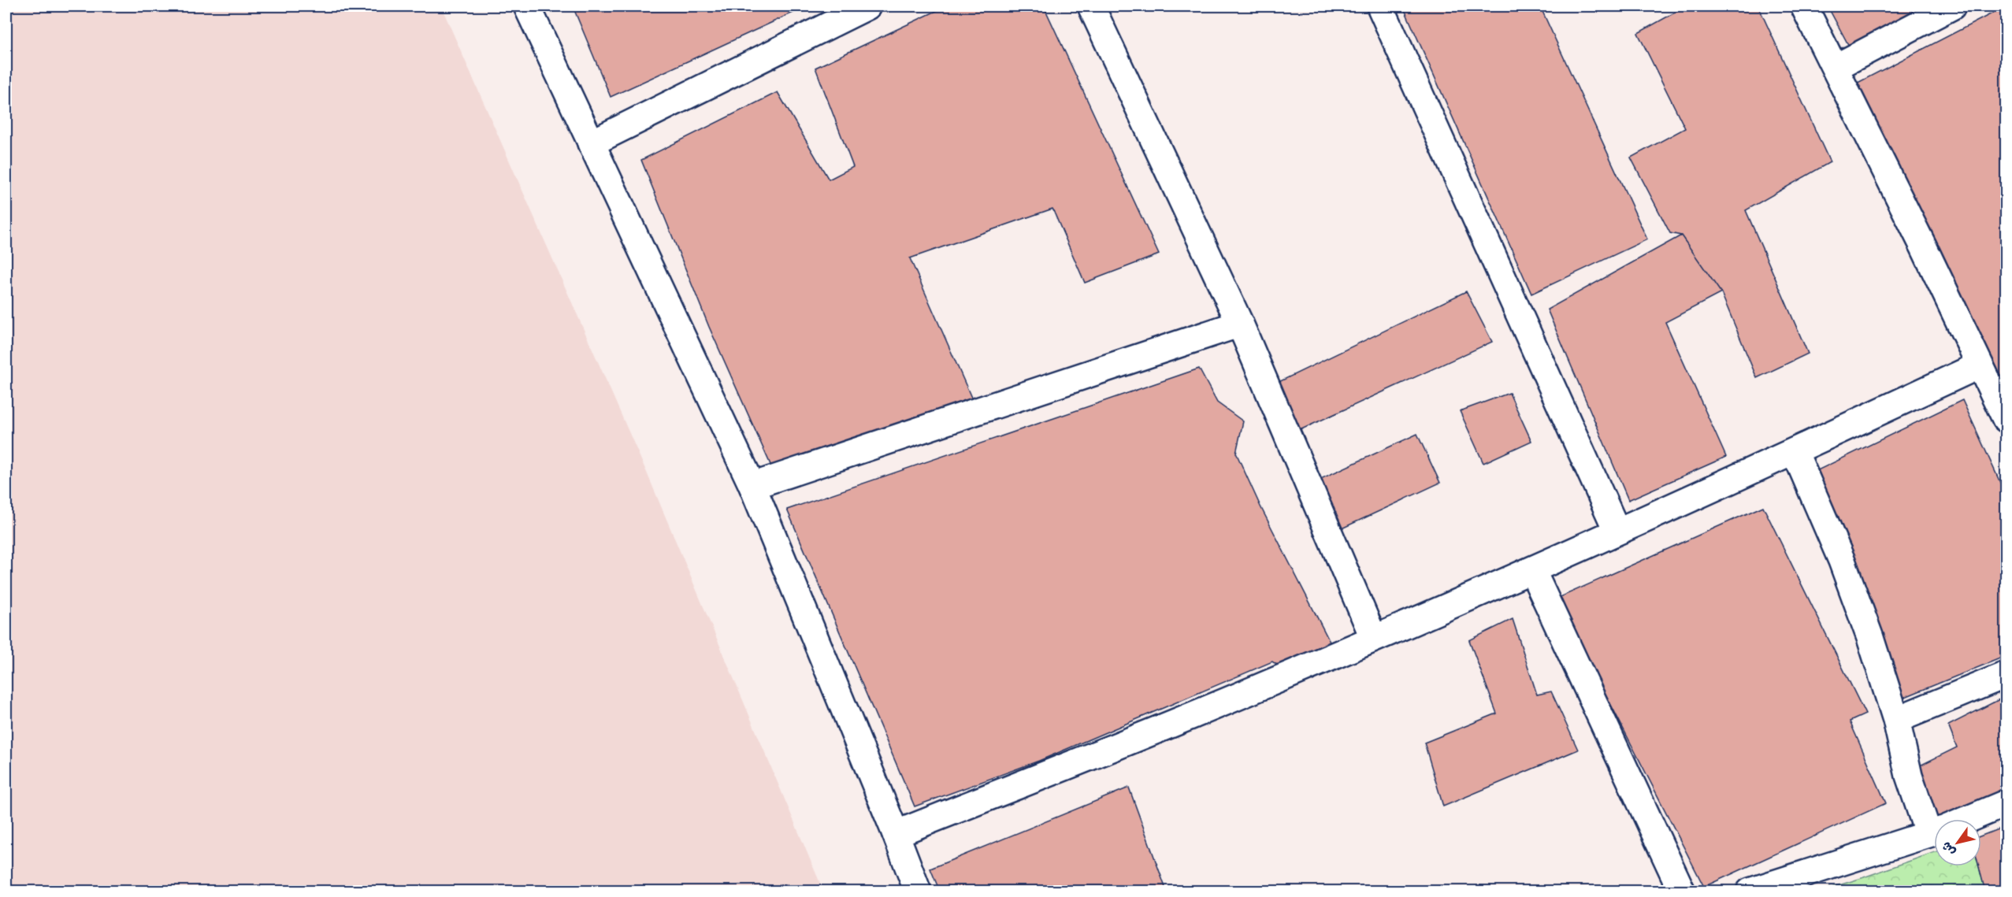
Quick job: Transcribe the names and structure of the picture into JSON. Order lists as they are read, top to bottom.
{
  "north": "bottom left"
}
